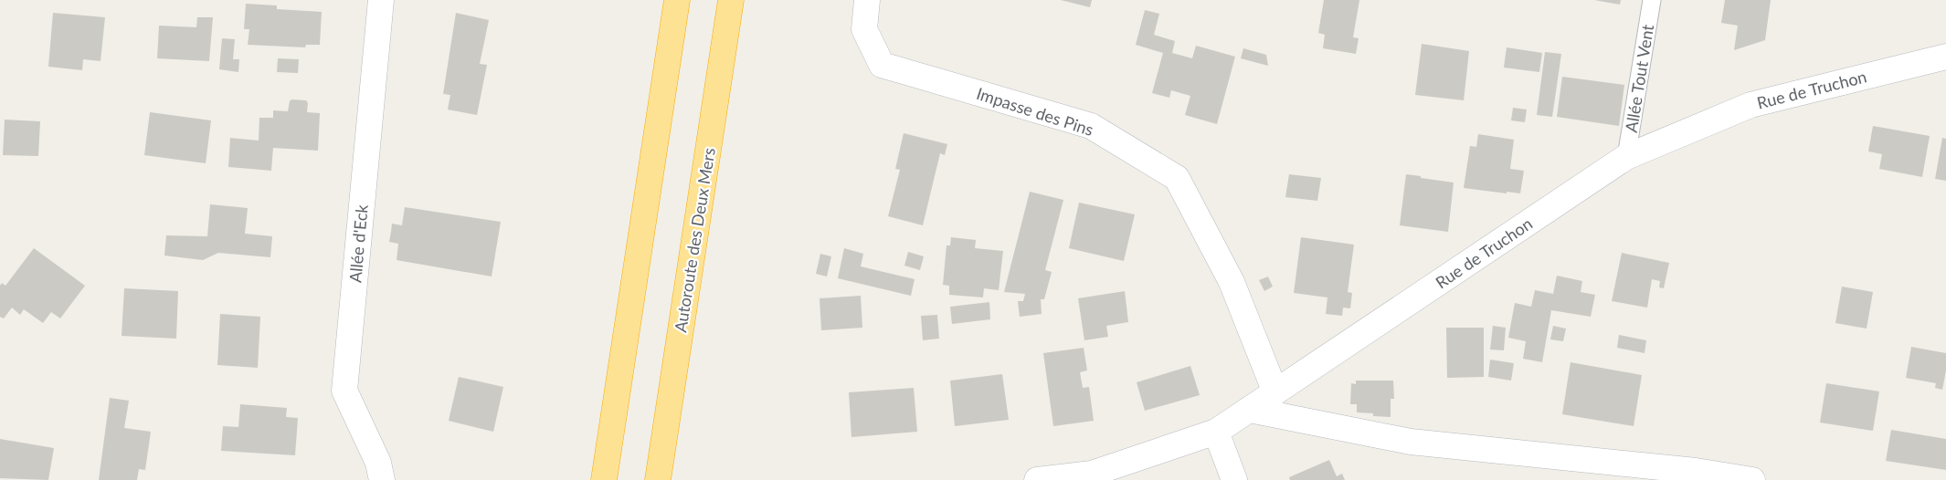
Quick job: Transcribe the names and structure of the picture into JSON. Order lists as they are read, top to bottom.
{
  "streets": {
    "highway": ["Autoroute des Deux Mers"],
    "street": ["Rue de Truchon", "Impasse des Pins", "Allée d'Eck"],
    "lane": ["Allée Tout Vent"]
  },
  "crossings": [
    ["Allée Tout Vent", "Rue de Truchon"],
    ["Rue de Truchon", "Impasse des Pins"]
  ]
}
